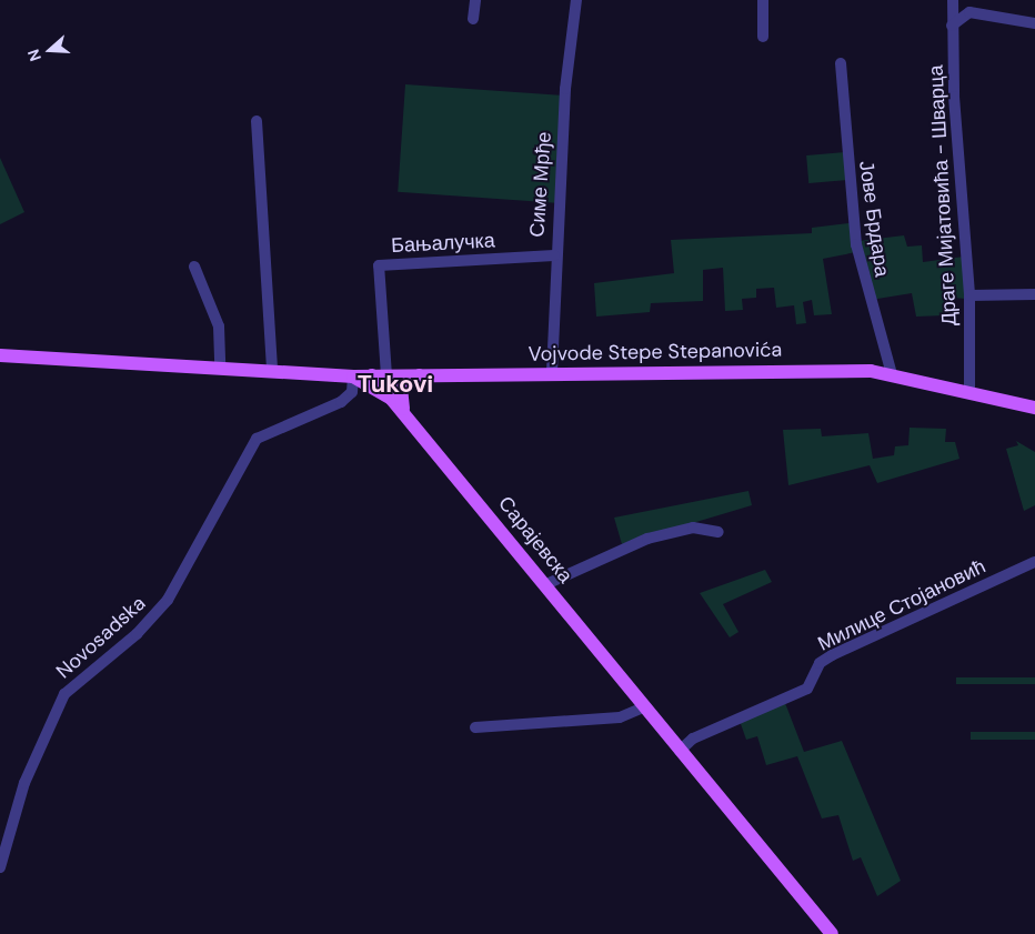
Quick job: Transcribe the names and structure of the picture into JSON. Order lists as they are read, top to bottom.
{
  "streets": {
    "main road": ["Vojvode Stepe Stepanovića", "Сарајевска"],
    "street": [
      "Симе Мрђе",
      "Драге Мијатовића - Шварца",
      "Јове Брдара",
      "Бањалучка",
      "Милице Стојановић",
      "Novosadska"
    ]
  },
  "crossings": [
    ["Симе Мрђе", "Бањалучка"],
    ["Симе Мрђе", "Vojvode Stepe Stepanovića"],
    ["Драге Мијатовића - Шварца", "Vojvode Stepe Stepanovića"],
    ["Јове Брдара", "Vojvode Stepe Stepanovića"],
    ["Бањалучка", "Vojvode Stepe Stepanovića"],
    ["Vojvode Stepe Stepanovića", "Сарајевска"],
    ["Vojvode Stepe Stepanovića", "Novosadska"],
    ["Сарајевска", "Милице Стојановић"]
  ],
  "districts": ["Tukovi"],
  "north": "left"
}
